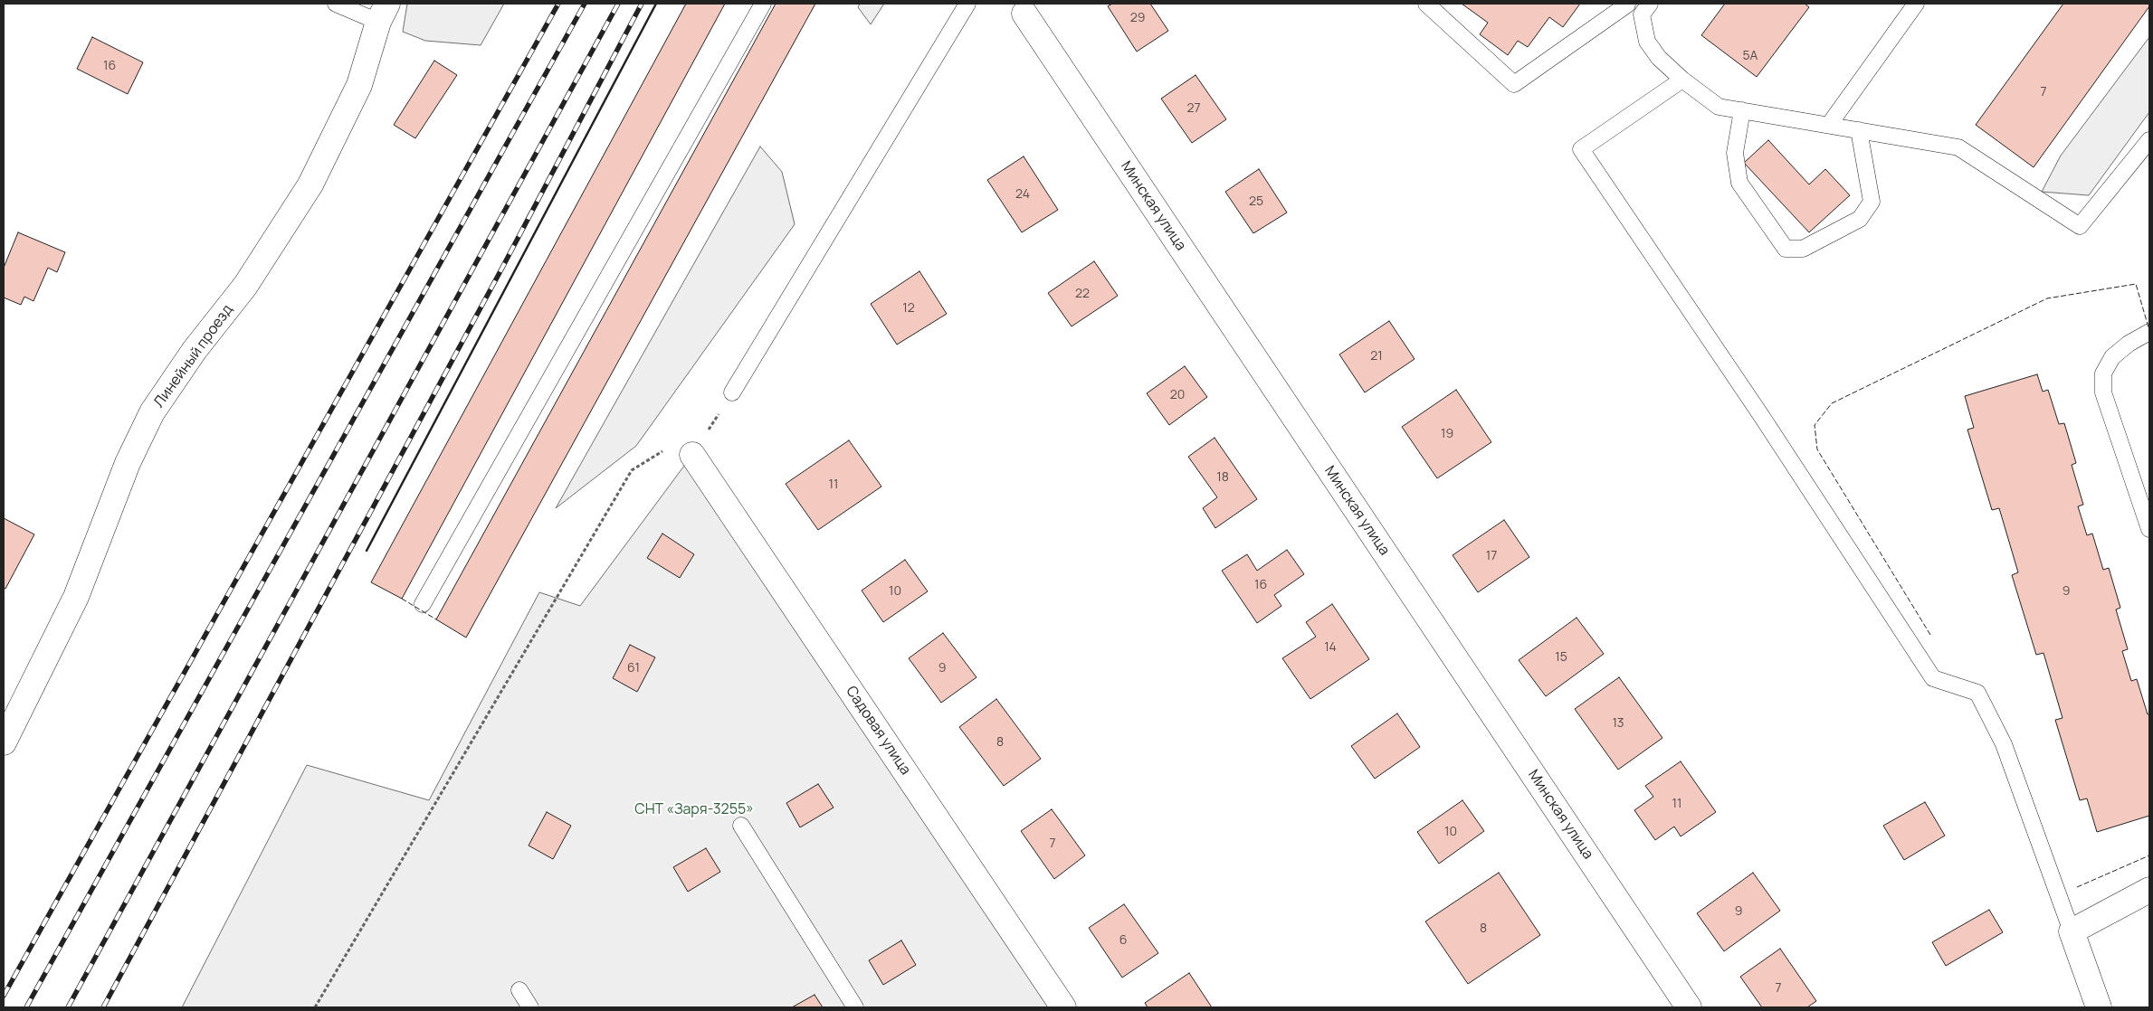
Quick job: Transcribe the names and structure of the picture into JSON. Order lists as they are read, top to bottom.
{
  "streets": {
    "street": ["Минская улица", "Линейный проезд", "Садовая улица"]
  },
  "parks": ["СНТ «Заря-3255»"],
  "house_numbers": [
    "29",
    "5А",
    "16",
    "7",
    "27",
    "24",
    "25",
    "22",
    "12",
    "21",
    "20",
    "19",
    "18",
    "11",
    "17",
    "16",
    "10",
    "9",
    "14",
    "15",
    "61",
    "9",
    "13",
    "8",
    "11",
    "10",
    "7",
    "9",
    "8",
    "6",
    "7"
  ]
}
